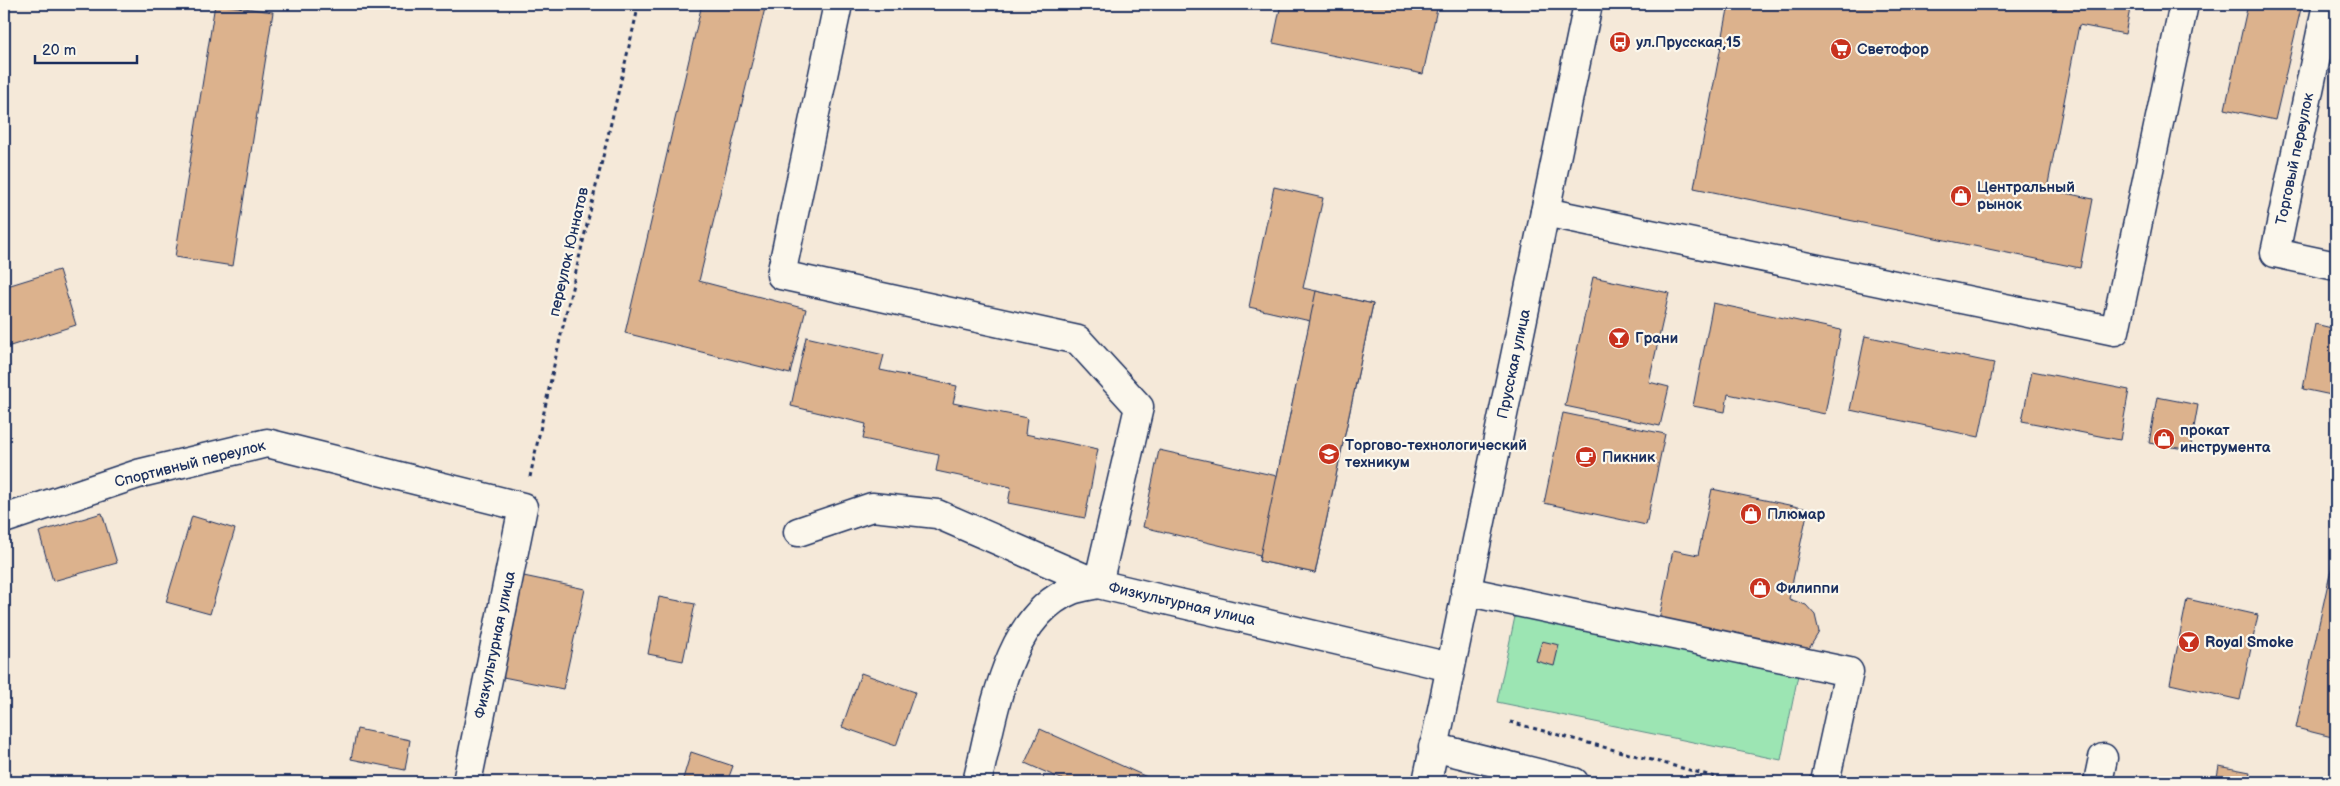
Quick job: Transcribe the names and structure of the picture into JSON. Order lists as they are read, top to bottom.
{
  "streets": {
    "street": [
      "Торговый переулок",
      "Прусская улица",
      "Спортивный переулок",
      "Физкультурная улица"
    ],
    "path": ["переулок Юннатов"]
  },
  "crossings": [
    ["переулок Юннатов", "Спортивный переулок"],
    ["переулок Юннатов", "Физкультурная улица"],
    ["Прусская улица", "Физкультурная улица"],
    ["Спортивный переулок", "Физкультурная улица"]
  ],
  "places": {
    "bus stop": ["ул.Прусская,15"],
    "supermarket": ["Светофор"],
    "shop": [
      "Центральный рынок",
      "прокат инструмента",
      "Плюмар",
      "Филиппи"
    ],
    "bar": ["Грани", "Royal Smoke"],
    "school or university": ["Торгово-технологический техникум"],
    "cafe": ["Пикник"]
  },
  "scale_bar": "20 m"
}
